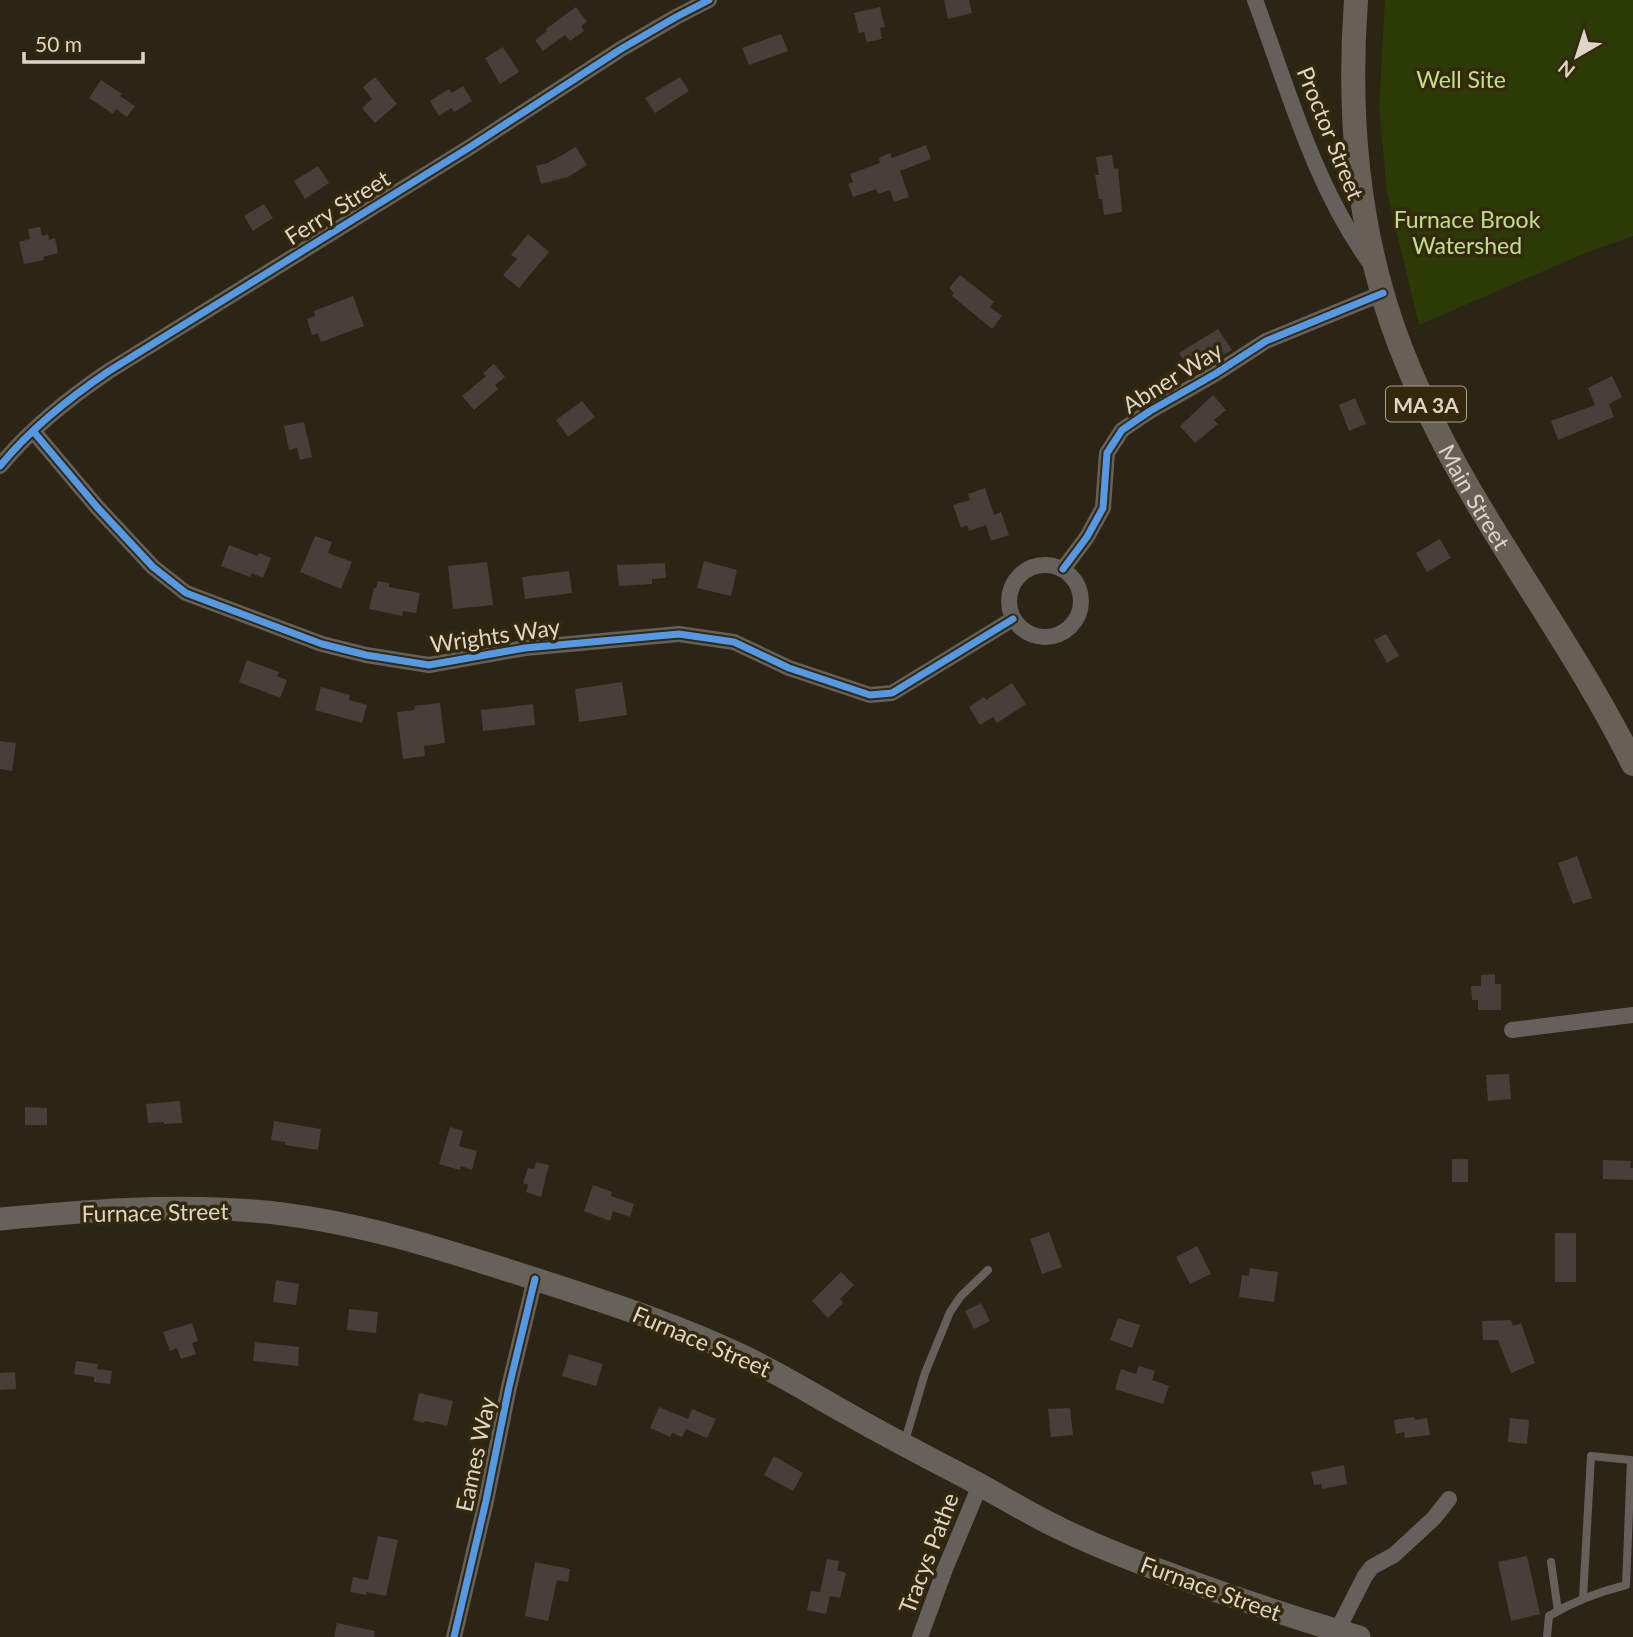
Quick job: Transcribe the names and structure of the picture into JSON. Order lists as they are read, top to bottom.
{
  "streets": {
    "main road": ["MA 3A", "Main Street", "Furnace Street"],
    "street": [
      "Proctor Street",
      "Ferry Street",
      "Abner Way",
      "Wrights Way",
      "Eames Way",
      "Tracys Pathe"
    ]
  },
  "crossings": [
    ["Proctor Street", "Abner Way"],
    ["Proctor Street", "Main Street"],
    ["Ferry Street", "Wrights Way"],
    ["Abner Way", "Main Street"],
    ["Abner Way", "Wrights Way"],
    ["Furnace Street", "Eames Way"],
    ["Furnace Street", "Tracys Pathe"]
  ],
  "parks": ["Well Site", "Furnace Brook Watershed"],
  "scale_bar": "50 m",
  "north": "bottom left"
}
